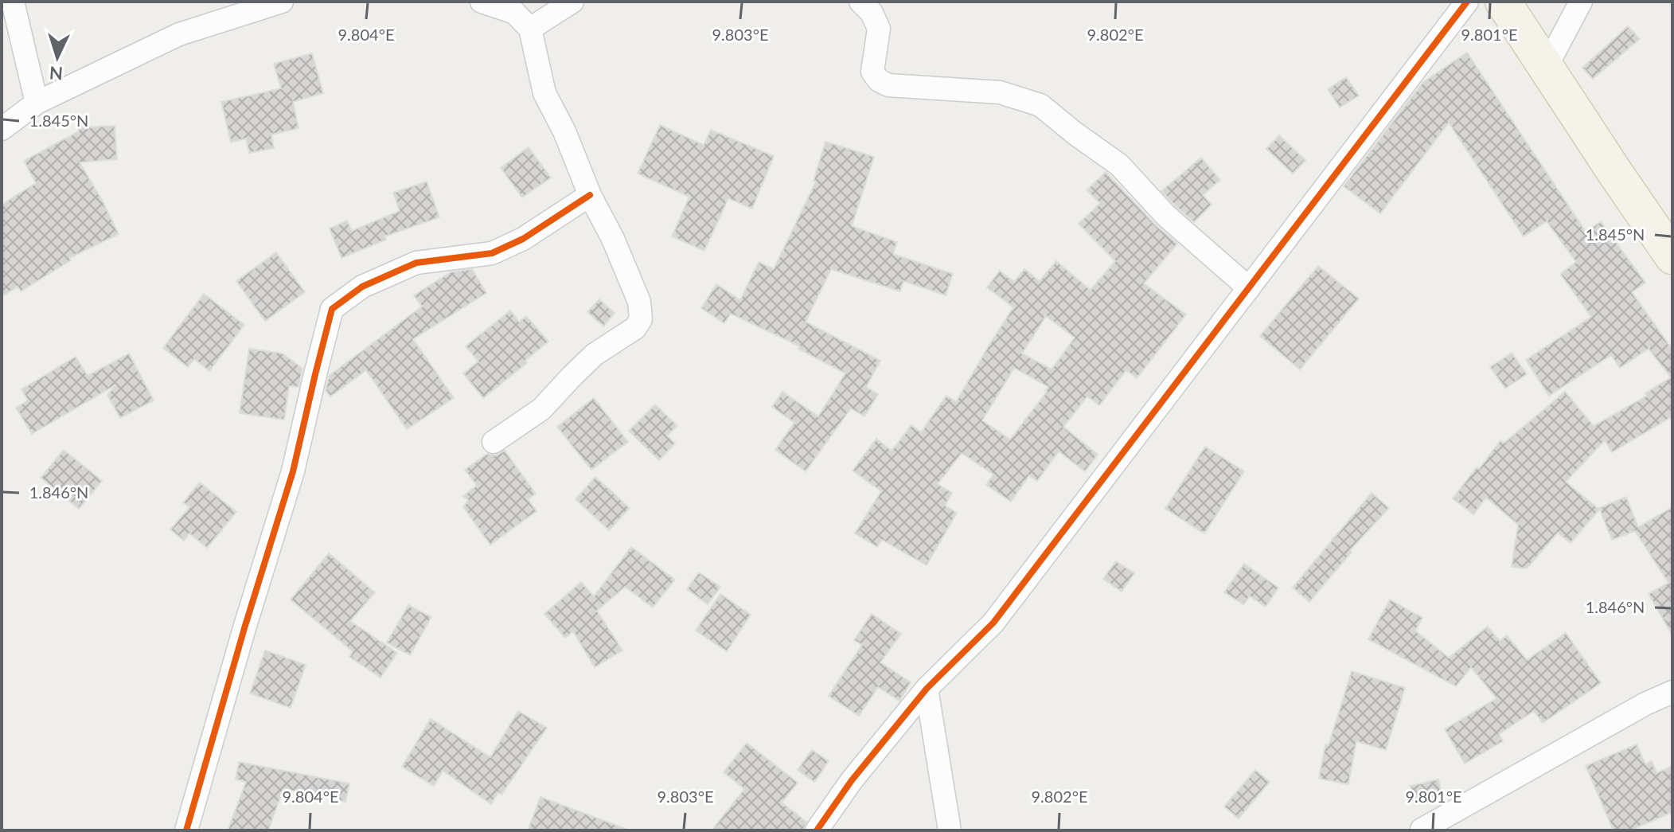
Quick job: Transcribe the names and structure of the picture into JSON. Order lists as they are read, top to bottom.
{
  "north": "bottom",
  "coordinates": [
    "9.804°E",
    "9.803°E",
    "9.802°E",
    "9.801°E",
    "1.845°N",
    "1.846°N"
  ]
}
